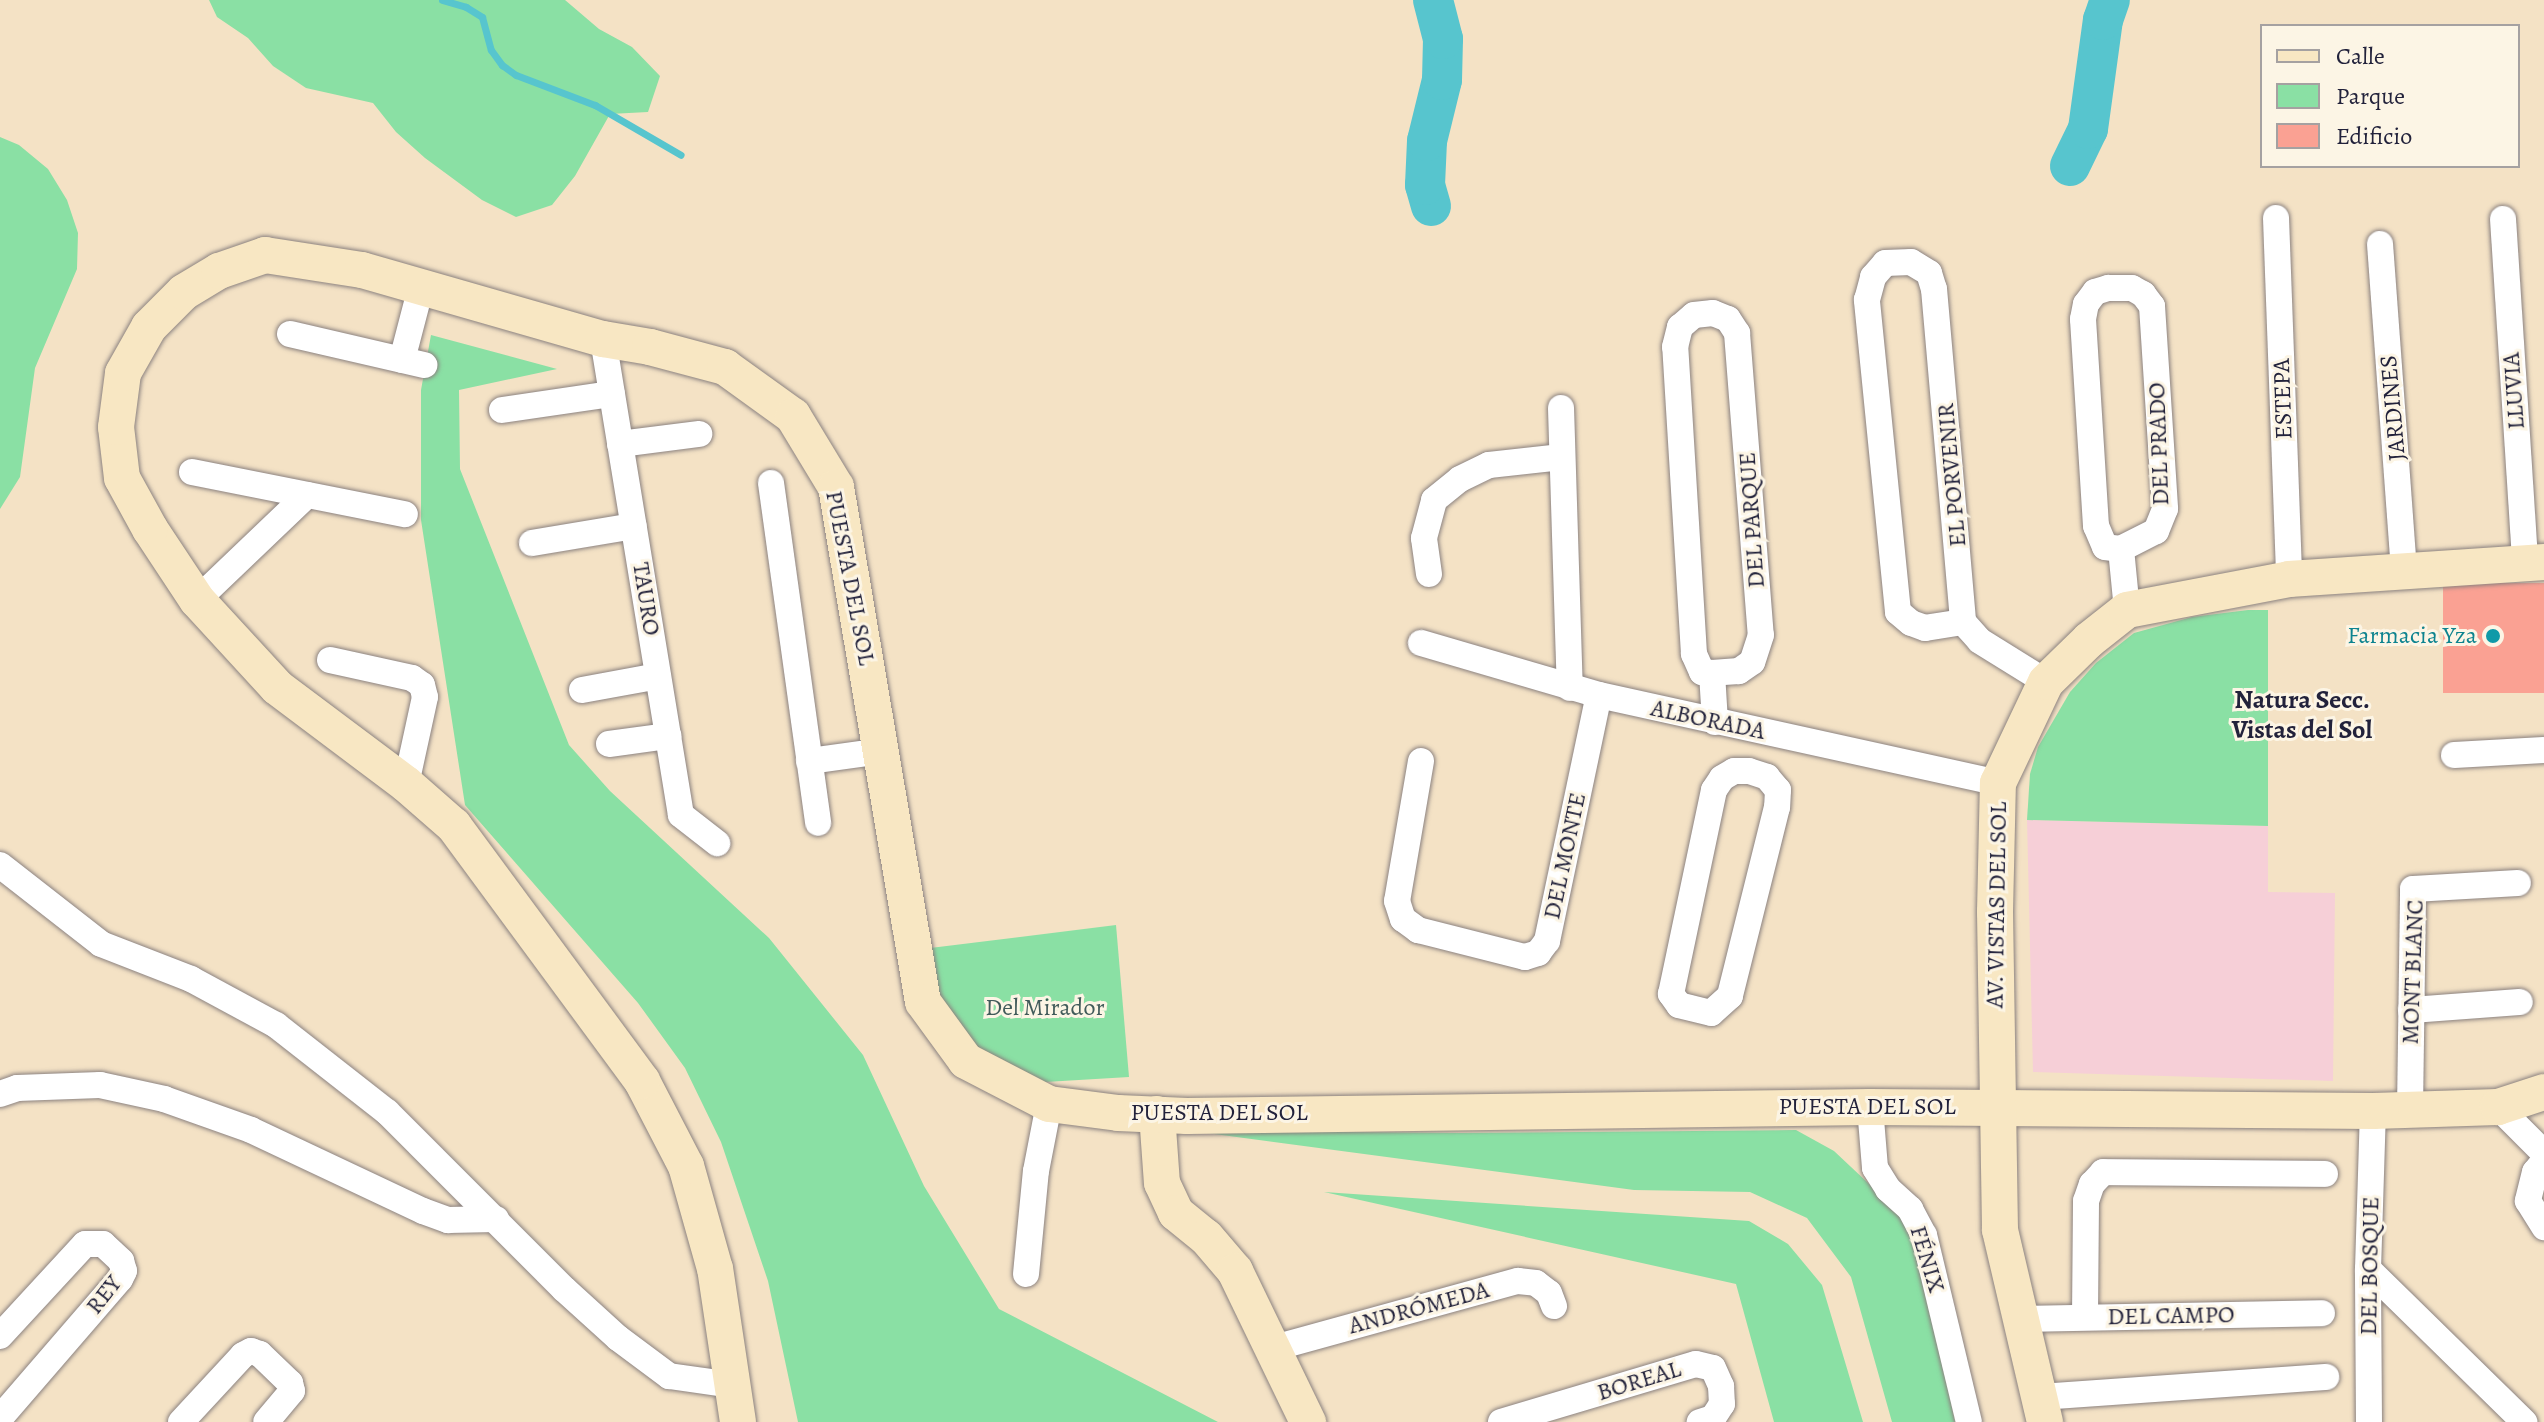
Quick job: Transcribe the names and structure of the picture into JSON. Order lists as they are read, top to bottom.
{
  "streets": {
    "street": [
      "LLUVIA",
      "ESTEPA",
      "JARDINES",
      "DEL PRADO",
      "EL PORVENIR",
      "DEL PARQUE",
      "PUESTA DEL SOL",
      "TAURO",
      "ALBORADA",
      "DEL MONTE",
      "AV. VISTAS DEL SOL",
      "MONT BLANC",
      "FÉNIX",
      "DEL BOSQUE",
      "REY",
      "ANDRÓMEDA",
      "DEL CAMPO",
      "BOREAL"
    ]
  },
  "crossings": [
    ["LLUVIA", "AV. VISTAS DEL SOL"],
    ["ESTEPA", "AV. VISTAS DEL SOL"],
    ["JARDINES", "AV. VISTAS DEL SOL"],
    ["PUESTA DEL SOL", "TAURO"],
    ["PUESTA DEL SOL", "AV. VISTAS DEL SOL"],
    ["PUESTA DEL SOL", "MONT BLANC"],
    ["PUESTA DEL SOL", "FÉNIX"],
    ["PUESTA DEL SOL", "DEL BOSQUE"],
    ["ALBORADA", "DEL MONTE"],
    ["ALBORADA", "AV. VISTAS DEL SOL"],
    ["AV. VISTAS DEL SOL", "DEL CAMPO"]
  ],
  "districts": ["Natura Secc. Vistas del Sol"],
  "parks": ["Del Mirador"],
  "places": ["Farmacia Yza"],
  "legend": ["Calle", "Parque", "Edificio"]
}
